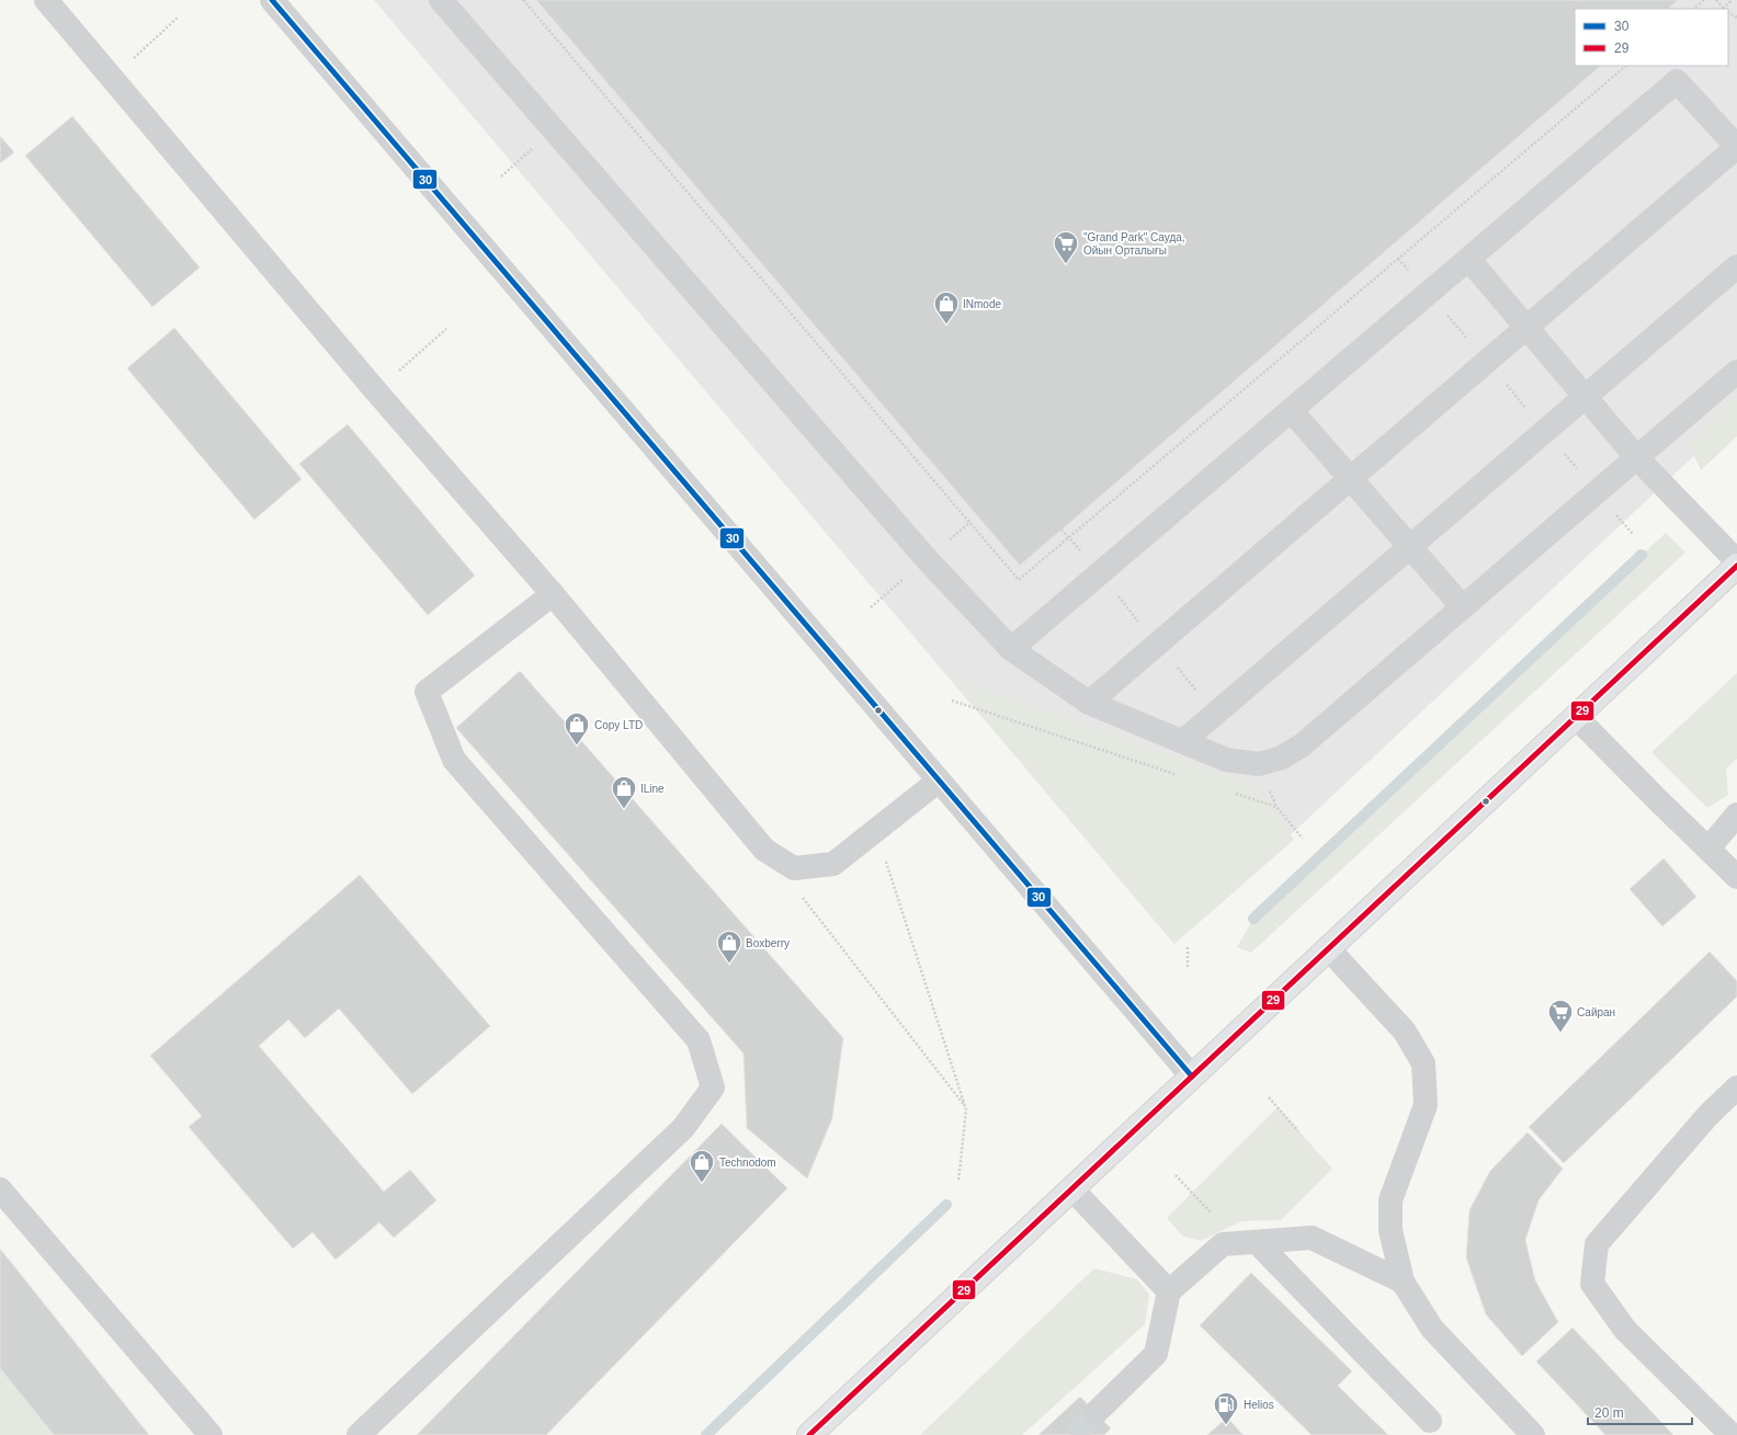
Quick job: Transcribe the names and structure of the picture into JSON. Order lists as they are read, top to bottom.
{
  "places": {
    "supermarket": ["\"Grand Park\" Сауда, Ойын Орталығы", "Сайран"],
    "shop": [
      "INmode",
      "Copy LTD",
      "ILine",
      "Boxberry",
      "Technodom"
    ],
    "fuel station": ["Helios"]
  },
  "lines": ["transit line 30", "transit line 29"],
  "legend": ["30", "29"],
  "scale_bar": "20 m"
}
